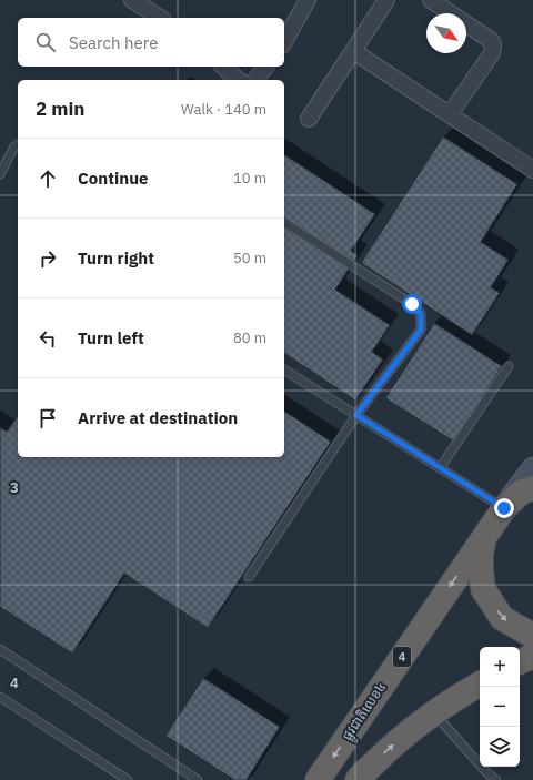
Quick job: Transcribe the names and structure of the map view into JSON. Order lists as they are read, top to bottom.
{
  "streets": {
    "highway": ["4", "ផ្លូវជាតិលេខ៤"]
  },
  "north": "bottom right",
  "page": {
    "search": "Search here",
    "heading": ["2 min", "Walk · 140 m"],
    "list": [
      ["Continue", "10 m"],
      ["Turn right", "50 m"],
      ["Turn left", "80 m"],
      "Arrive at destination"
    ],
    "map_buttons": ["+", "−"]
  },
  "grid": {
    "rows": ["3", "4"]
  }
}
